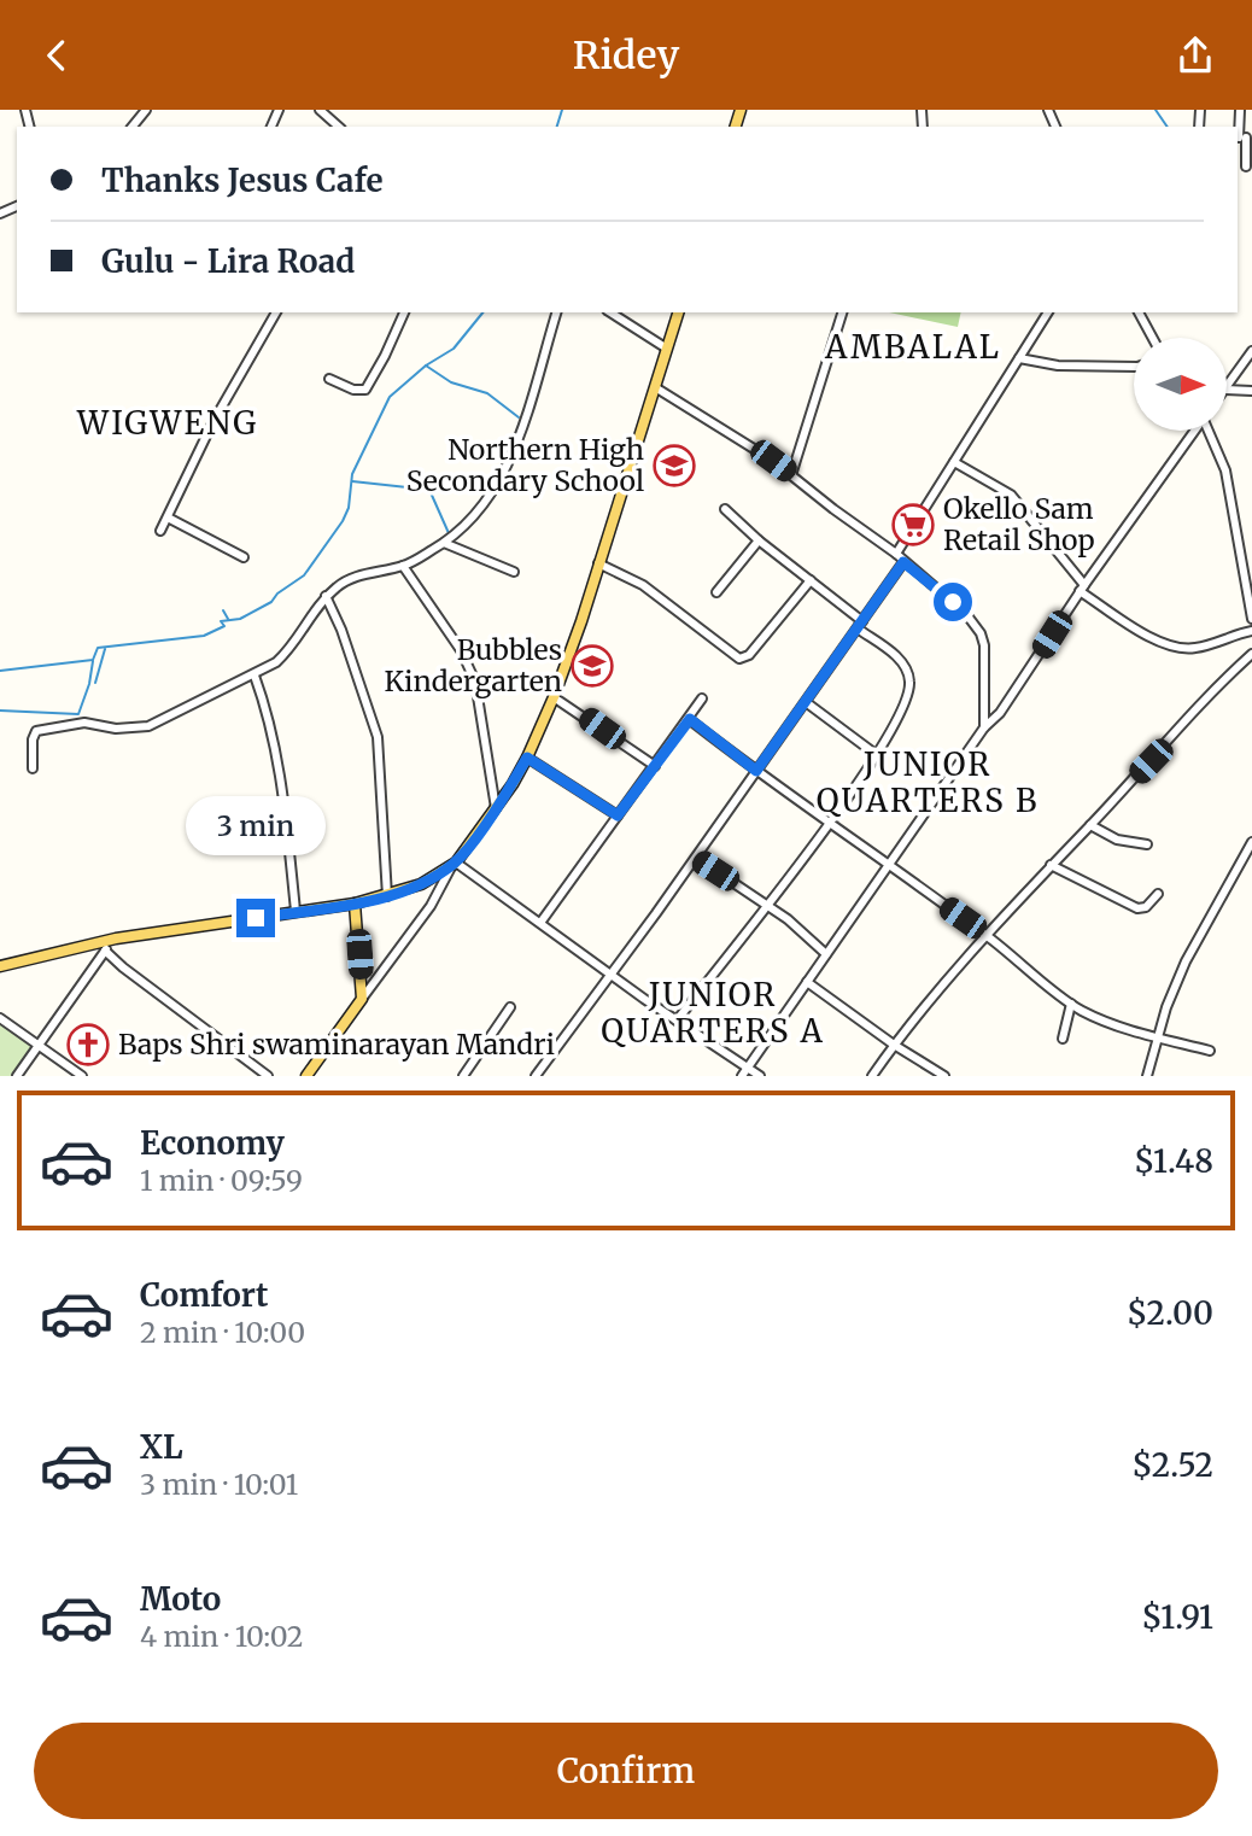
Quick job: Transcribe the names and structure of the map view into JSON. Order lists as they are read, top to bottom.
{
  "districts": [
    "AMBALAL",
    "WIGWENG",
    "JUNIOR QUARTERS B",
    "JUNIOR QUARTERS A"
  ],
  "places": {
    "school or university": ["Northern High Secondary School", "Bubbles Kindergarten"],
    "supermarket": ["Okello Sam Retail Shop"],
    "church": ["Baps Shri swaminarayan Mandri"]
  },
  "north": "right",
  "page": {
    "header": "Ridey",
    "banner": ["Thanks Jesus Cafe", "Gulu - Lira Road"],
    "bubble": "3 min",
    "list": [
      {
        "name": "Economy",
        "note": "1 min · 09:59",
        "value": "$1.48"
      },
      {
        "name": "Comfort",
        "note": "2 min · 10:00",
        "value": "$2.00"
      },
      {
        "name": "XL",
        "note": "3 min · 10:01",
        "value": "$2.52"
      },
      {
        "name": "Moto",
        "note": "4 min · 10:02",
        "value": "$1.91"
      }
    ],
    "buttons": "Confirm"
  }
}
